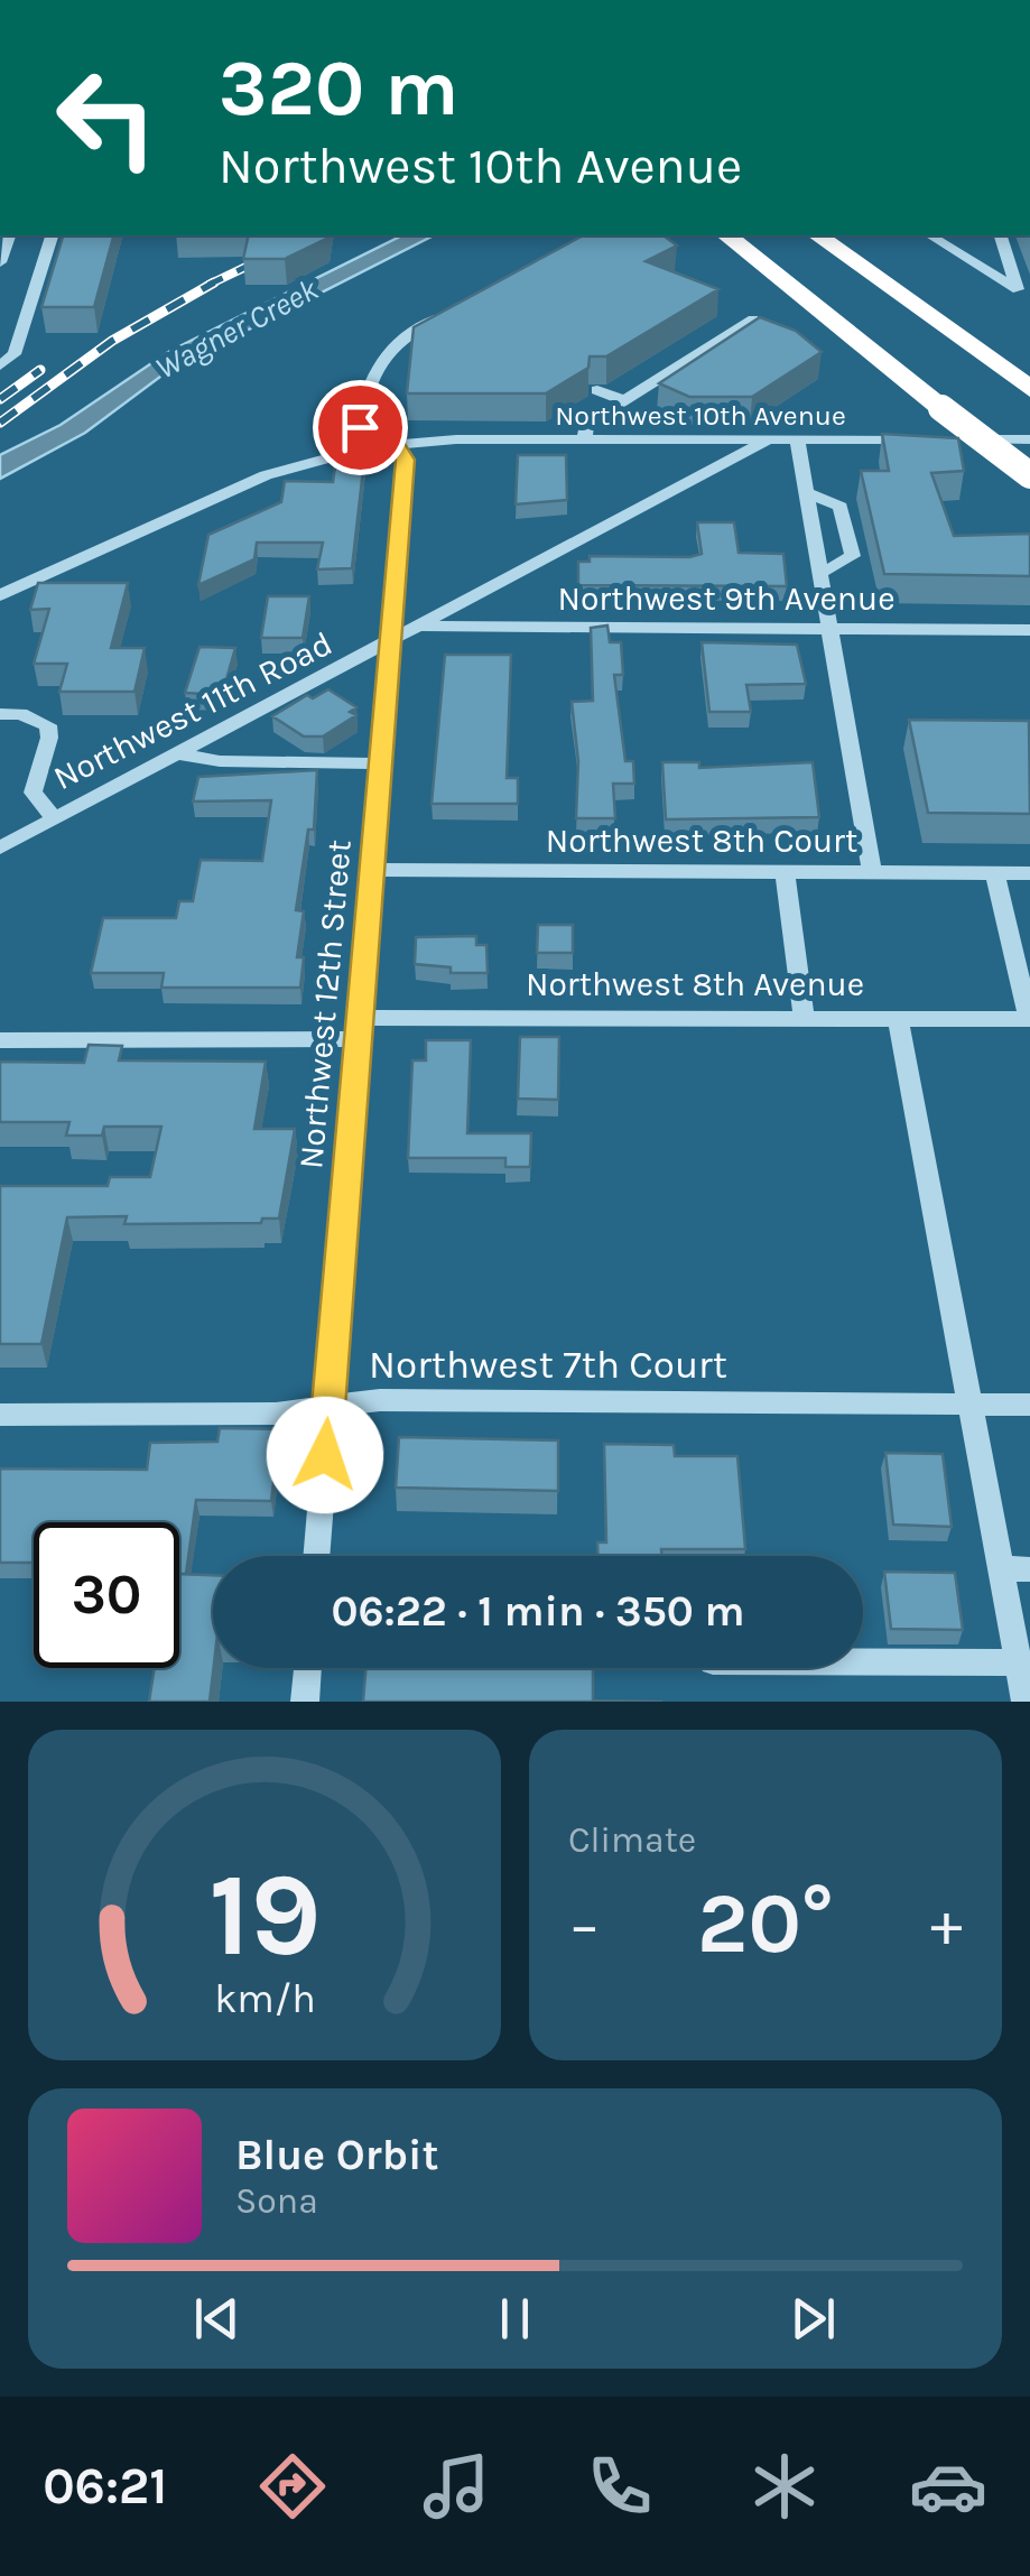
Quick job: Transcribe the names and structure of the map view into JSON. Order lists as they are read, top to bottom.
{
  "streets": {
    "street": [
      "Northwest 10th Avenue",
      "Northwest 9th Avenue",
      "Northwest 11th Road",
      "Northwest 8th Court",
      "Northwest 8th Avenue",
      "Northwest 12th Street",
      "Northwest 7th Court"
    ]
  },
  "crossings": [
    ["Northwest 10th Avenue", "Northwest 11th Road"],
    ["Northwest 10th Avenue", "Northwest 12th Street"],
    ["Northwest 9th Avenue", "Northwest 11th Road"],
    ["Northwest 11th Road", "Northwest 12th Street"],
    ["Northwest 8th Court", "Northwest 12th Street"],
    ["Northwest 8th Avenue", "Northwest 12th Street"],
    ["Northwest 12th Street", "Northwest 7th Court"]
  ],
  "water": ["Wagner Creek"],
  "page": {
    "turn": ["320 m", "Northwest 10th Avenue"],
    "limit": "30",
    "trip": "06:22 · 1 min · 350 m",
    "tile": "Climate",
    "heat": ["−", "20°", "+"],
    "song": ["Blue Orbit", "Sona"],
    "tabs": "06:21",
    "gauge": ["19", "km/h"]
  }
}
